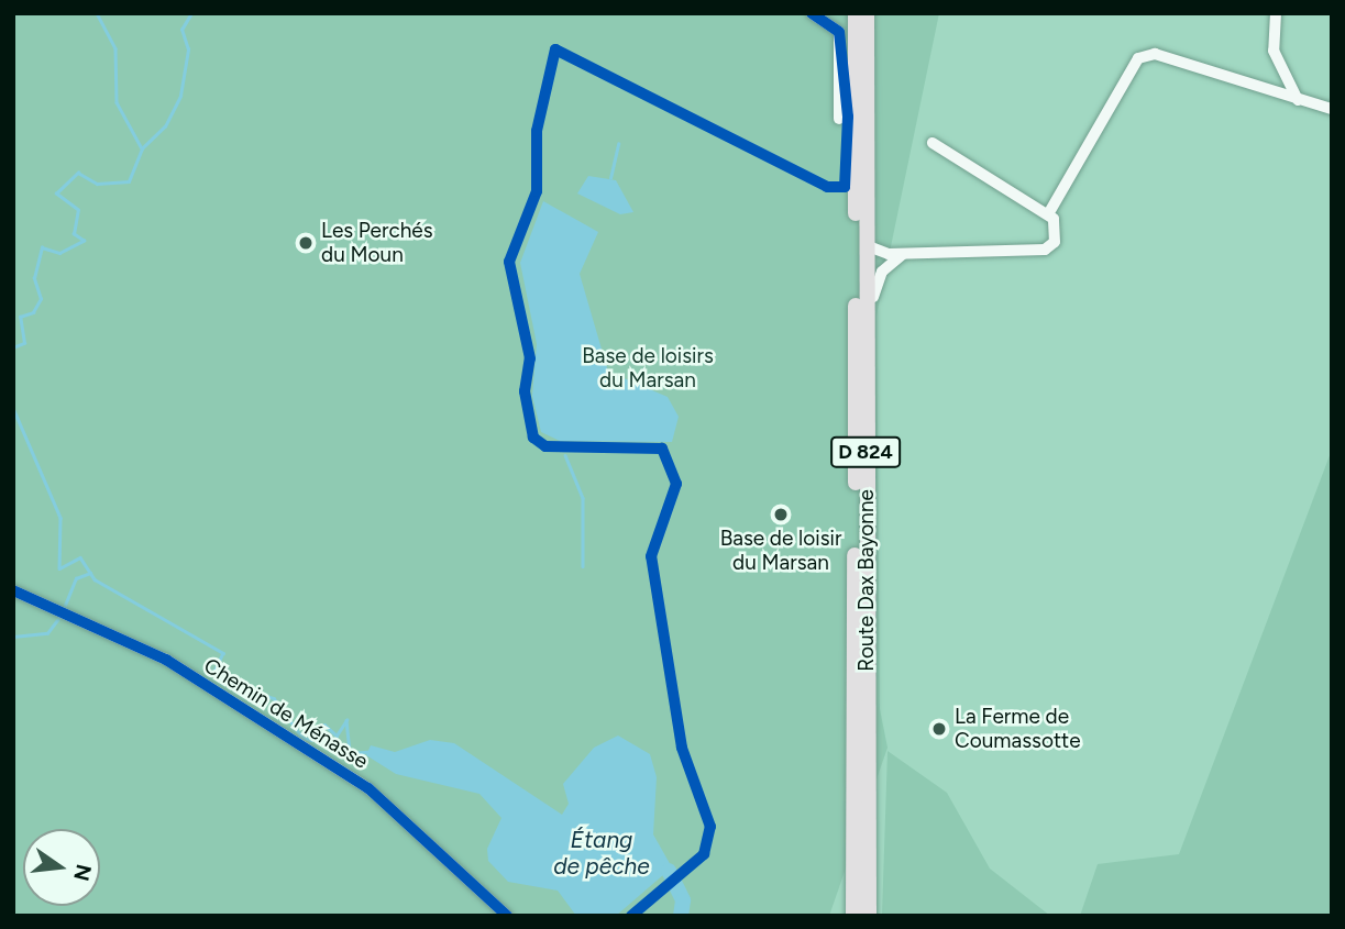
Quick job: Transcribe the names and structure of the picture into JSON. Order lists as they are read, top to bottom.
{
  "streets": {
    "main road": ["D 824", "Route Dax Bayonne"],
    "street": ["Chemin de Ménasse"]
  },
  "water": ["Étang de pêche"],
  "parks": ["Base de loisirs du Marsan"],
  "places": ["Les Perchés du Moun", "Base de loisir du Marsan", "La Ferme de Coumassotte"],
  "north": "right"
}
